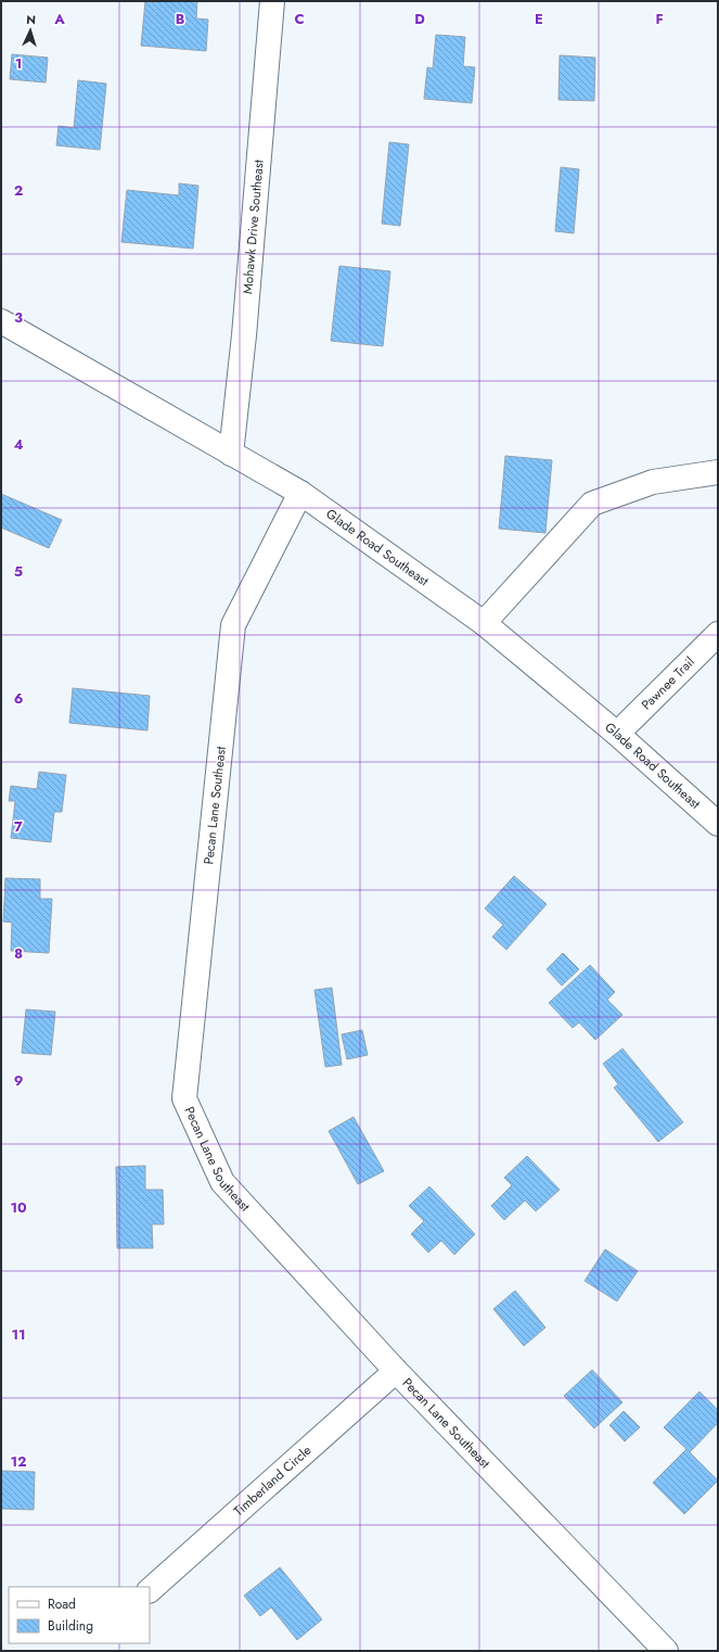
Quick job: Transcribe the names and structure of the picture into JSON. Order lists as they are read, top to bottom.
{
  "streets": {
    "street": [
      "Mohawk Drive Southeast",
      "Glade Road Southeast",
      "Pawnee Trail",
      "Pecan Lane Southeast",
      "Timberland Circle"
    ]
  },
  "crossings": [
    ["Mohawk Drive Southeast", "Glade Road Southeast"],
    ["Glade Road Southeast", "Pawnee Trail"],
    ["Glade Road Southeast", "Pecan Lane Southeast"],
    ["Pecan Lane Southeast", "Timberland Circle"]
  ],
  "legend": ["Road", "Building"],
  "north": "top",
  "grid": {
    "columns": [
      "A",
      "B",
      "C",
      "D",
      "E",
      "F"
    ],
    "rows": [
      "1",
      "2",
      "3",
      "4",
      "5",
      "6",
      "7",
      "8",
      "9",
      "10",
      "11",
      "12"
    ]
  }
}
